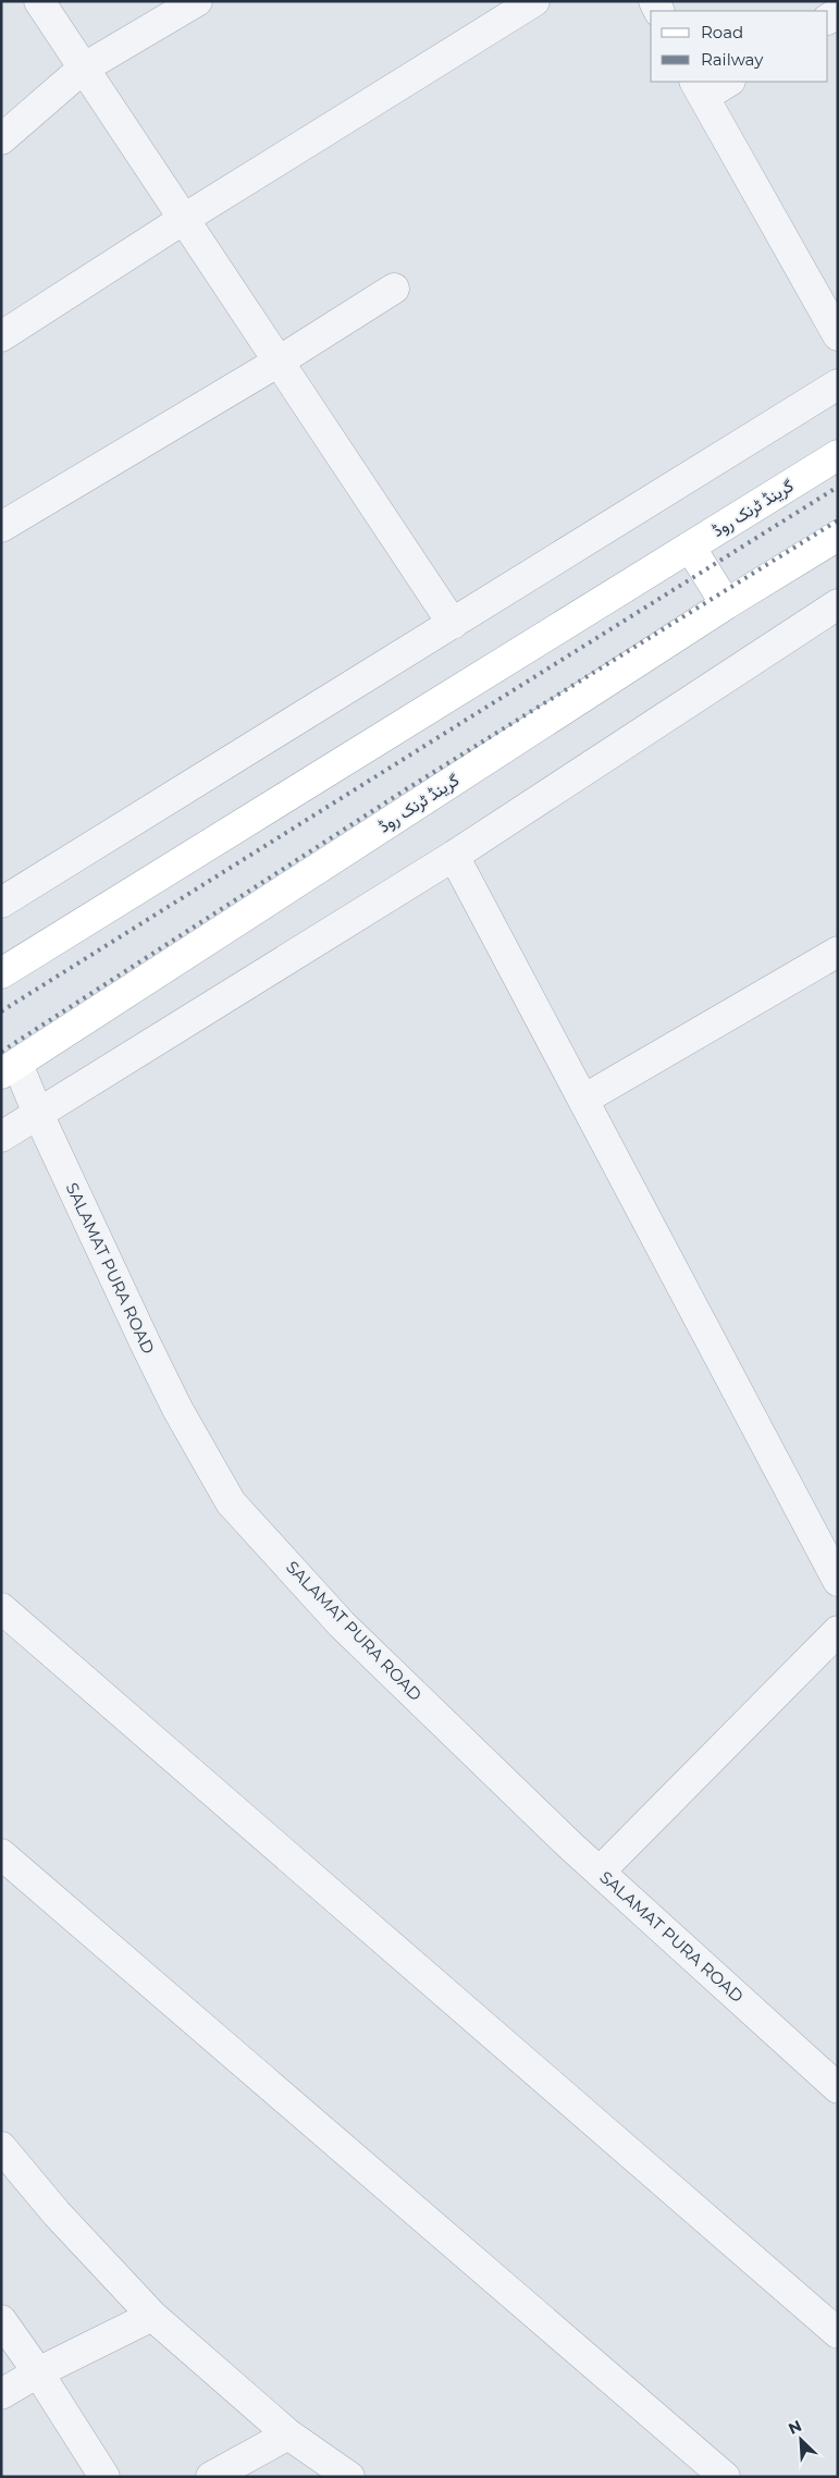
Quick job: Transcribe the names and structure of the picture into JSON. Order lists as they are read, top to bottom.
{
  "streets": {
    "main road": ["گرینڈ ٹرنک روڈ"],
    "street": ["SALAMAT PURA ROAD"]
  },
  "crossings": [
    ["گرینڈ ٹرنک روڈ", "SALAMAT PURA ROAD"]
  ],
  "legend": ["Road", "Railway"],
  "north": "top left"
}
